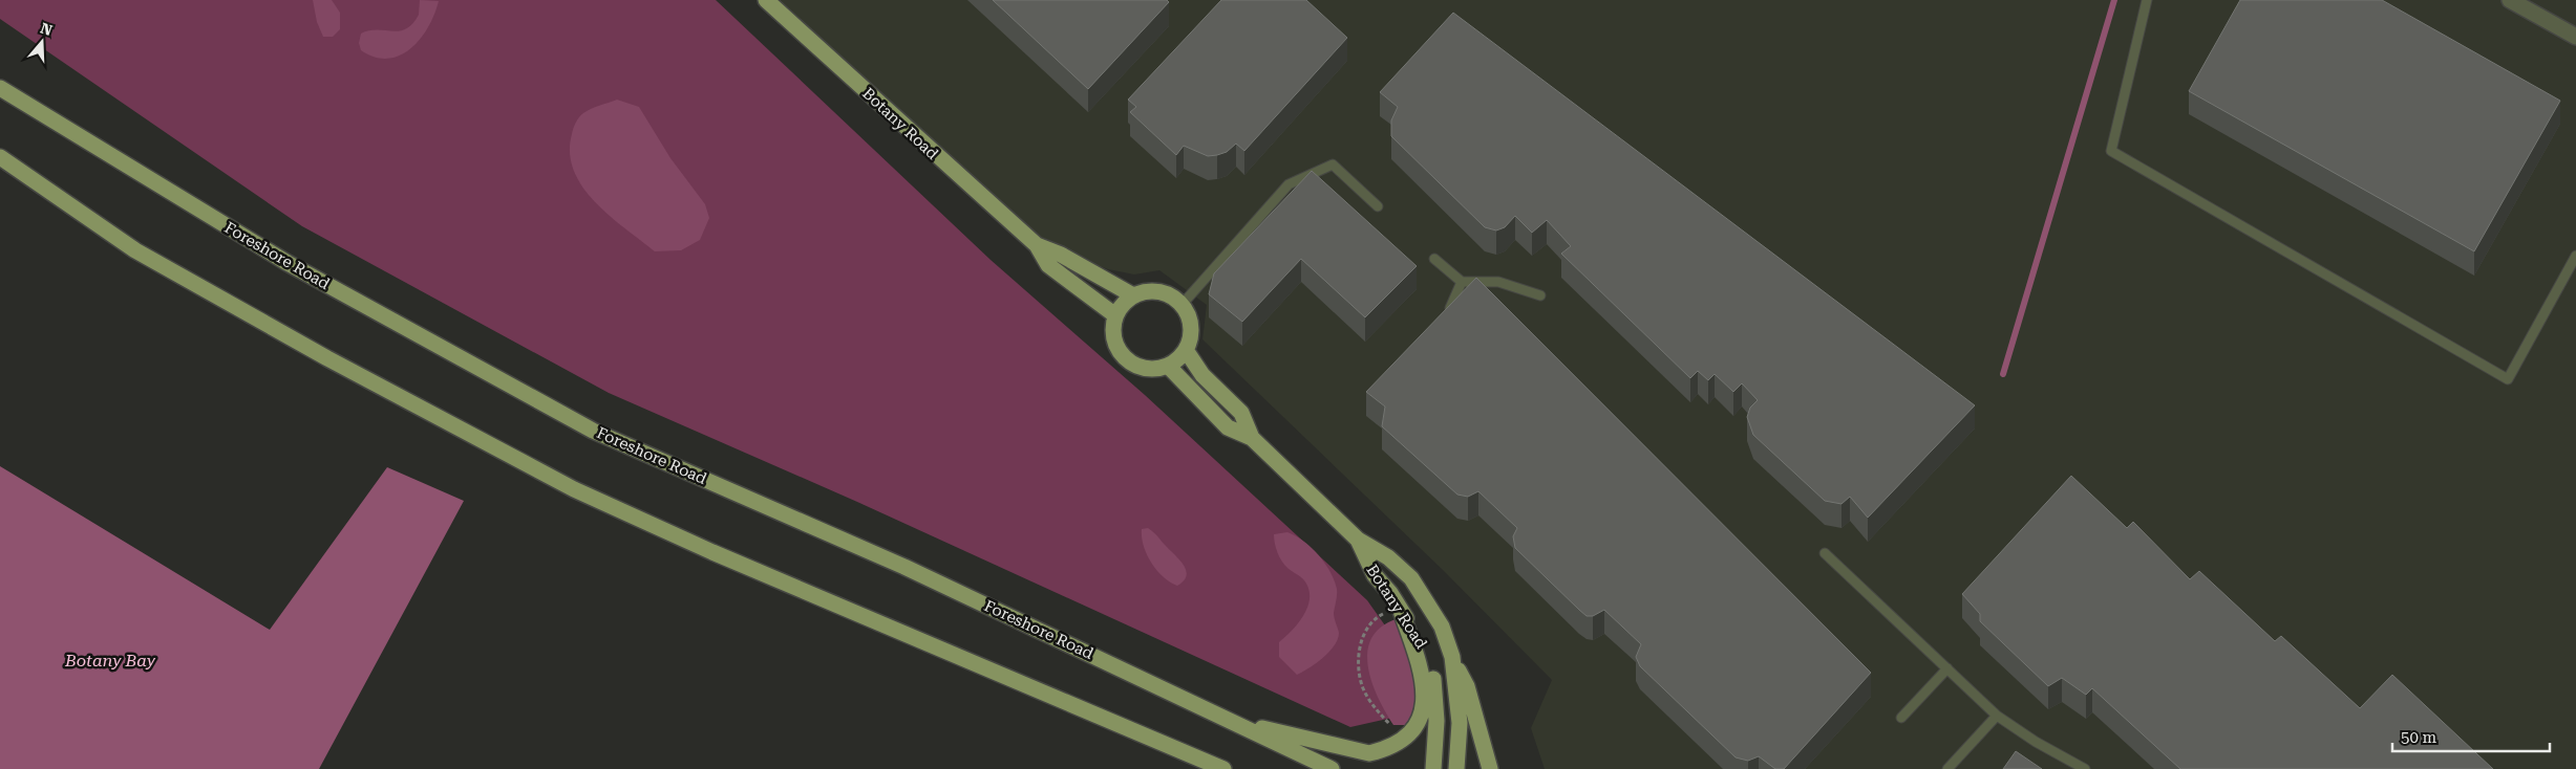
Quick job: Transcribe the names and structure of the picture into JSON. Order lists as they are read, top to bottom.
{
  "streets": {
    "main road": ["Botany Road", "Foreshore Road"]
  },
  "water": ["Botany Bay"],
  "scale_bar": "50 m",
  "north": "top"
}
